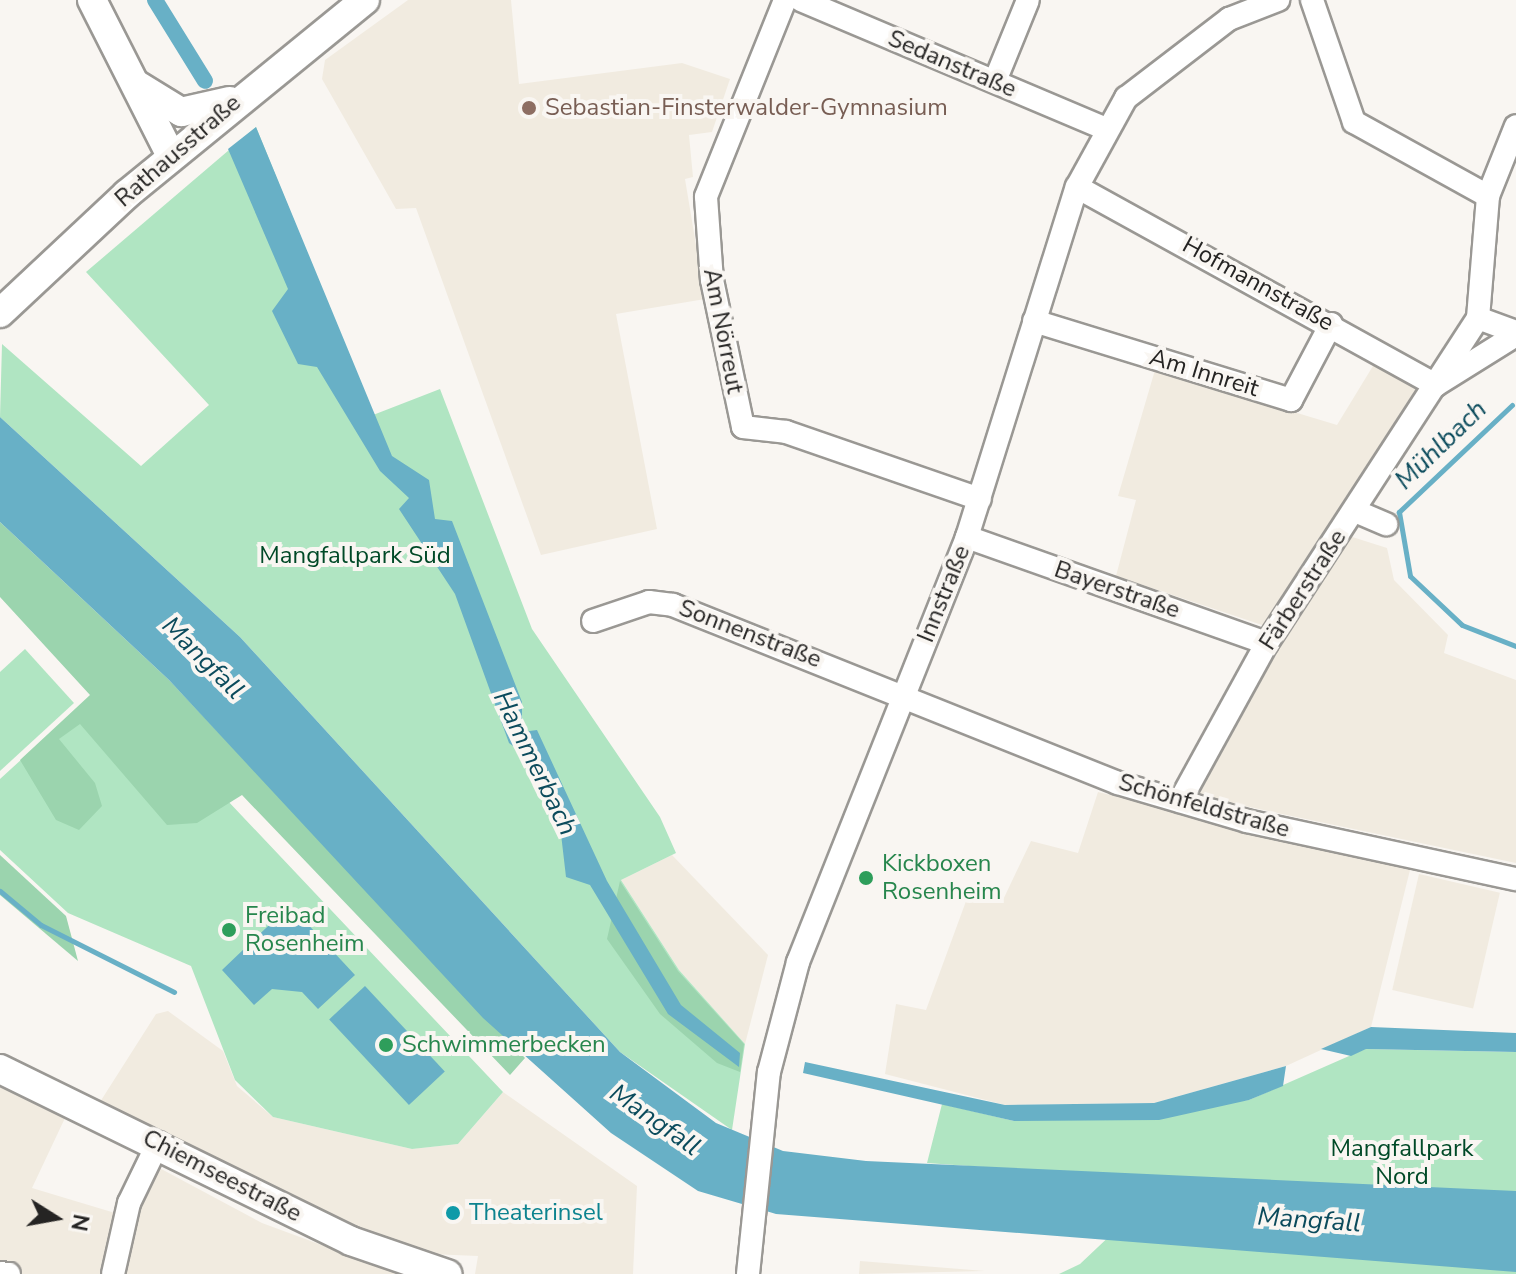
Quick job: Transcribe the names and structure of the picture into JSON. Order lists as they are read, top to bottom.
{
  "streets": {
    "main road": ["Rathausstraße", "Chiemseestraße"],
    "street": [
      "Sedanstraße",
      "Hofmannstraße",
      "Am Nörreut",
      "Am Innreit",
      "Bayerstraße",
      "Färberstraße",
      "Innstraße",
      "Sonnenstraße",
      "Schönfeldstraße"
    ]
  },
  "crossings": [
    ["Sedanstraße", "Innstraße"],
    ["Hofmannstraße", "Am Innreit"],
    ["Hofmannstraße", "Färberstraße"],
    ["Hofmannstraße", "Innstraße"],
    ["Am Nörreut", "Innstraße"],
    ["Am Innreit", "Innstraße"],
    ["Bayerstraße", "Färberstraße"],
    ["Bayerstraße", "Innstraße"],
    ["Färberstraße", "Schönfeldstraße"],
    ["Innstraße", "Sonnenstraße"],
    ["Innstraße", "Schönfeldstraße"],
    ["Sonnenstraße", "Schönfeldstraße"]
  ],
  "water": ["Mühlbach", "Mangfall", "Hammerbach"],
  "parks": ["Mangfallpark Süd", "Mangfallpark Nord"],
  "places": [
    "Sebastian-Finsterwalder-Gymnasium",
    "Kickboxen Rosenheim",
    "Freibad Rosenheim",
    "Schwimmerbecken",
    "Theaterinsel"
  ],
  "north": "right"
}
